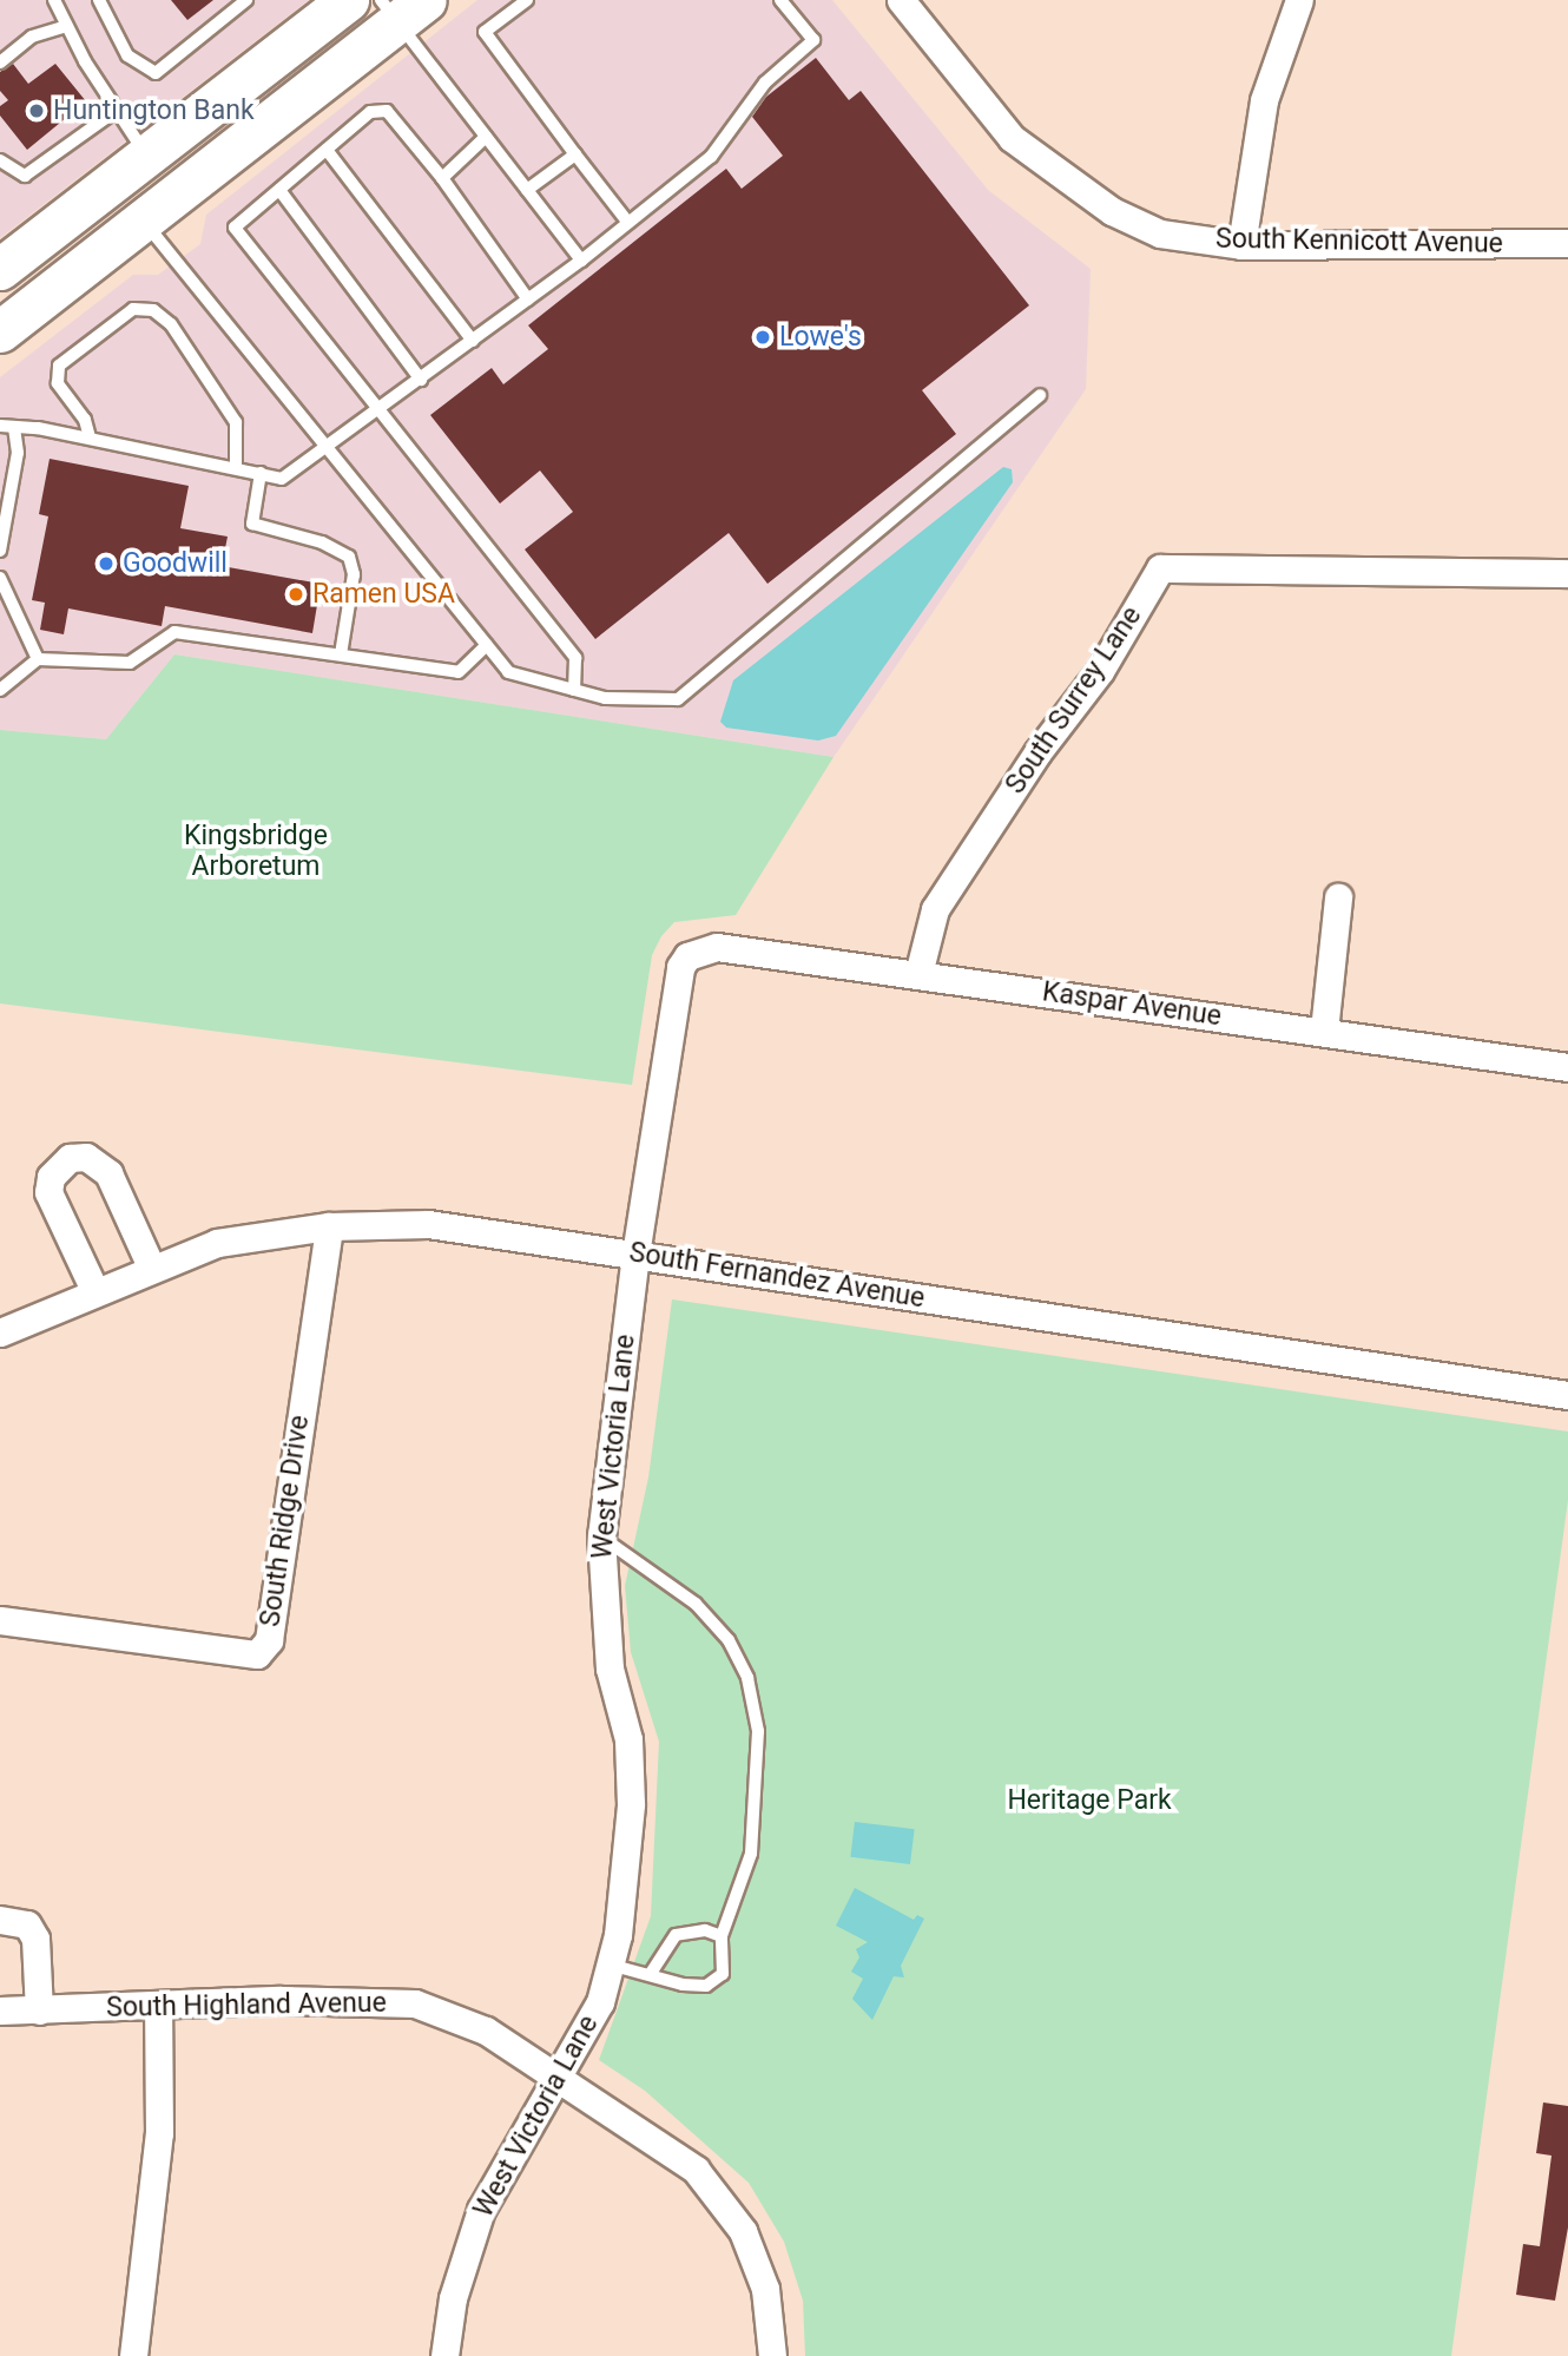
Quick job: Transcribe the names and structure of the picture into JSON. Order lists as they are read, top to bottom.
{
  "streets": {
    "street": [
      "South Kennicott Avenue",
      "South Surrey Lane",
      "Kaspar Avenue",
      "South Fernandez Avenue",
      "West Victoria Lane",
      "South Ridge Drive",
      "South Highland Avenue"
    ]
  },
  "crossings": [
    ["South Surrey Lane", "Kaspar Avenue"],
    ["Kaspar Avenue", "West Victoria Lane"],
    ["South Fernandez Avenue", "West Victoria Lane"],
    ["South Fernandez Avenue", "South Ridge Drive"],
    ["West Victoria Lane", "South Highland Avenue"]
  ],
  "parks": ["Kingsbridge Arboretum", "Heritage Park"],
  "places": [
    "Huntington Bank",
    "Lowe's",
    "Goodwill",
    "Ramen USA"
  ]
}
